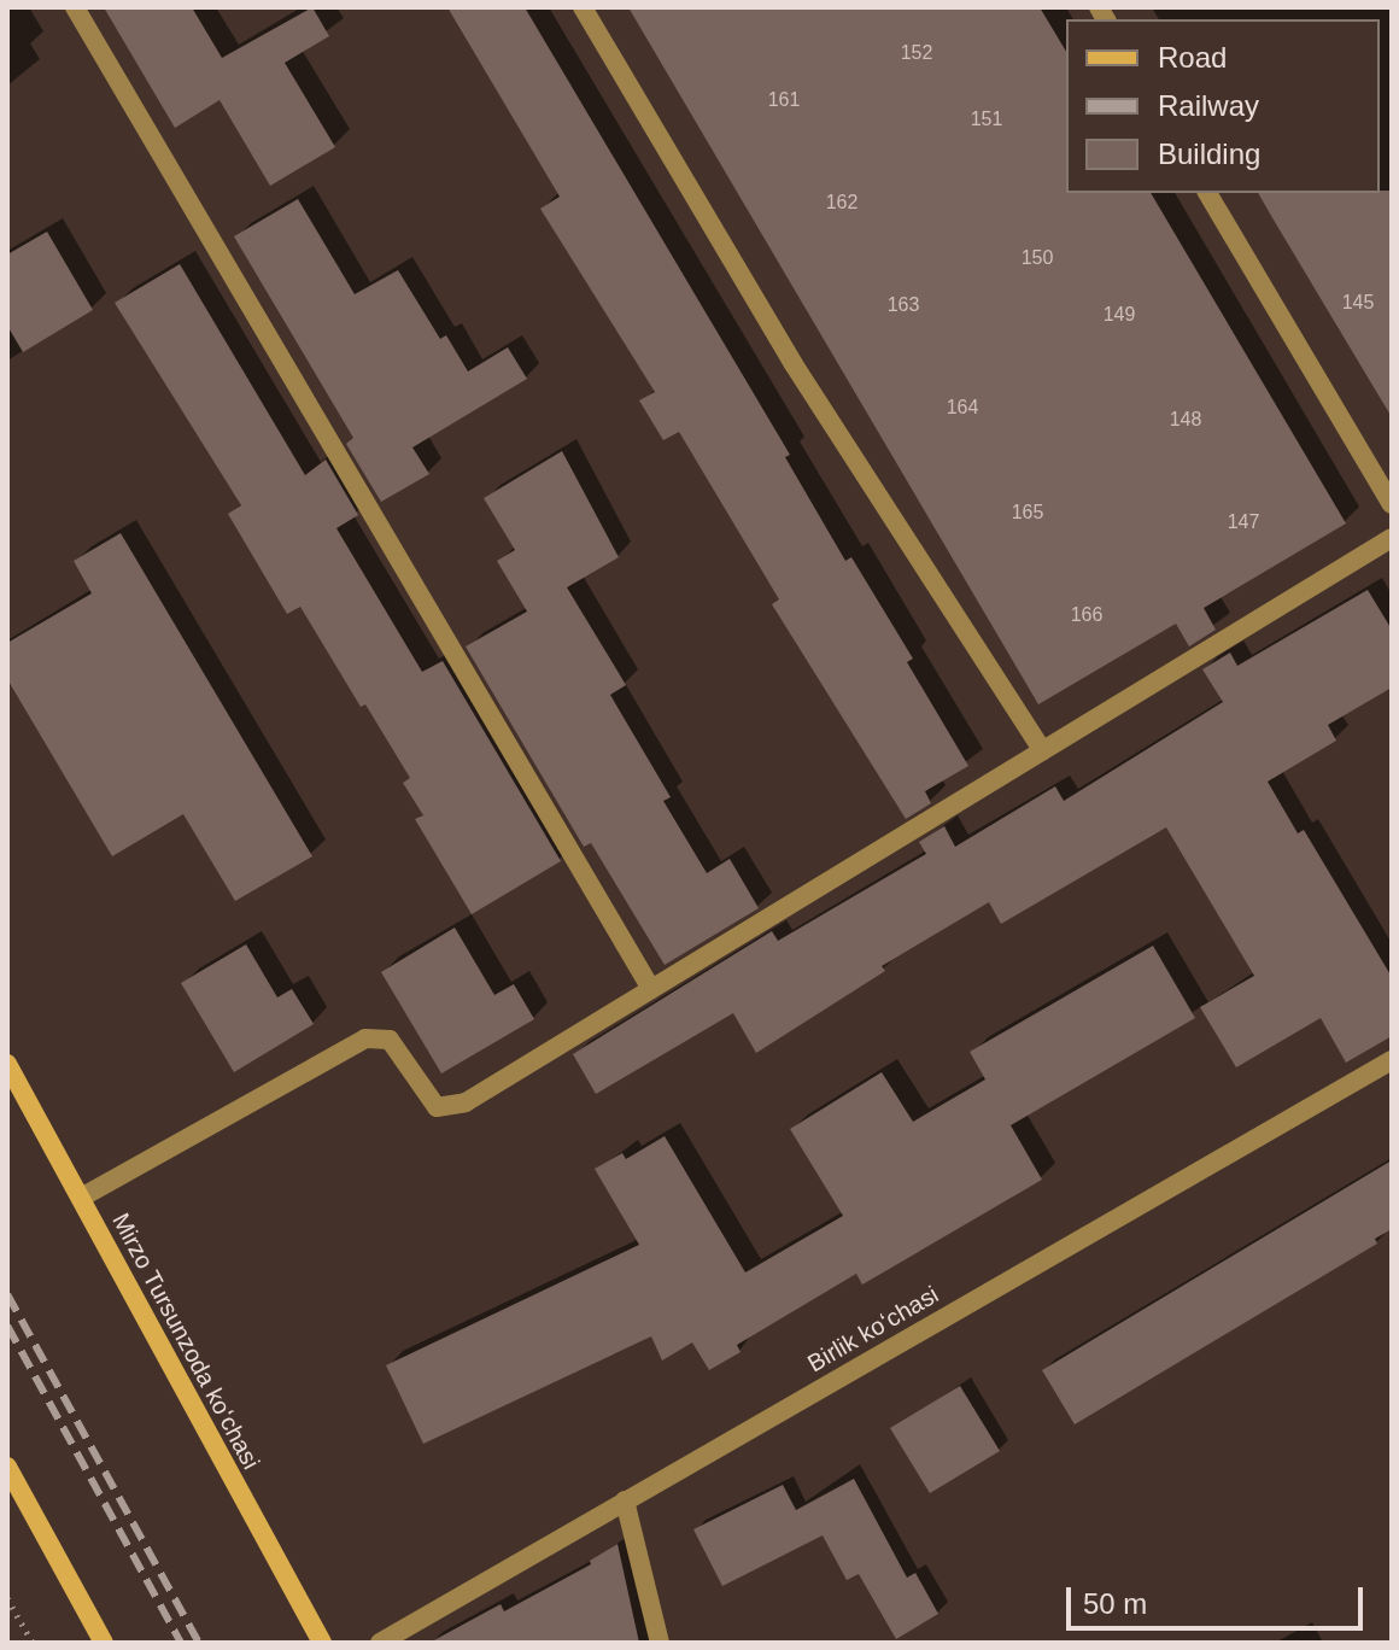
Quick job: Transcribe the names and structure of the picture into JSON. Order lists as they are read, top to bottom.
{
  "streets": {
    "main road": ["Mirzo Tursunzoda koʻchasi"],
    "street": ["Birlik koʻchasi"]
  },
  "house_numbers": [
    "152",
    "161",
    "151",
    "162",
    "150",
    "145",
    "163",
    "149",
    "164",
    "148",
    "165",
    "147",
    "166"
  ],
  "legend": ["Road", "Railway", "Building"],
  "scale_bar": "50 m"
}
